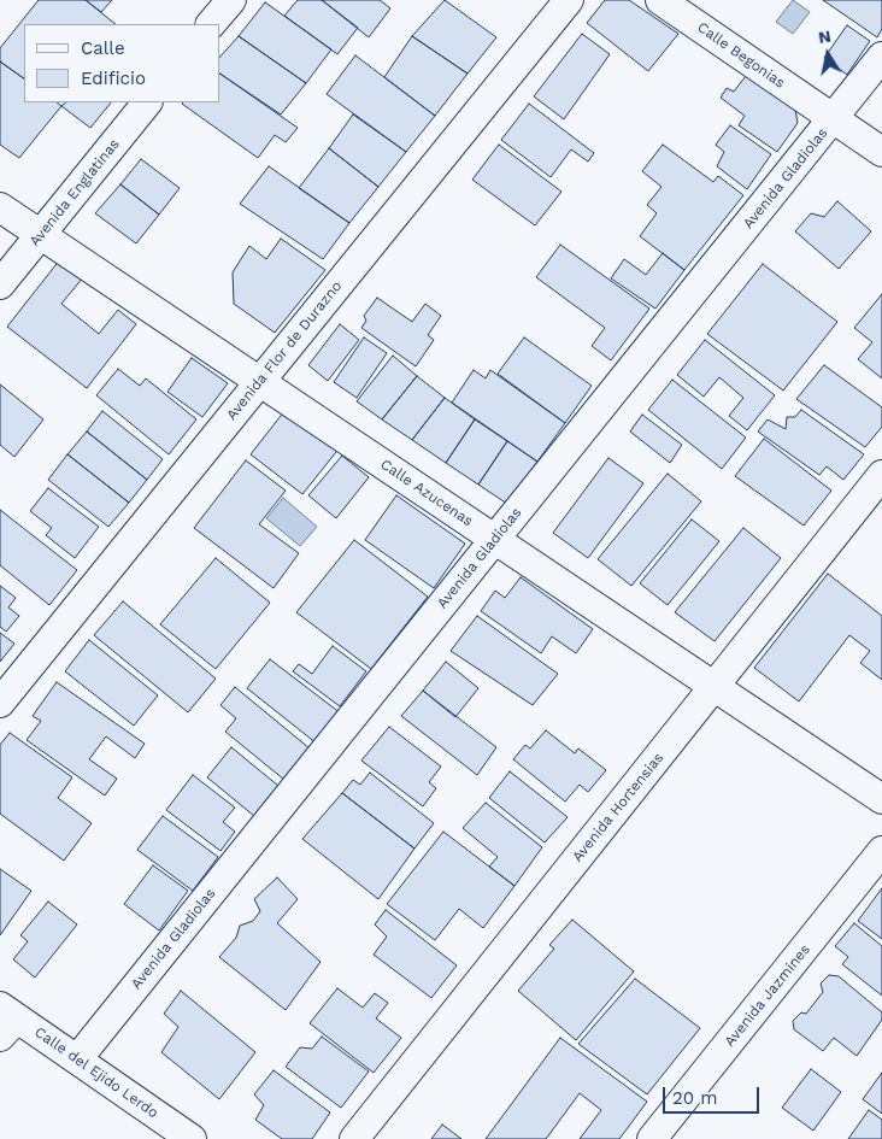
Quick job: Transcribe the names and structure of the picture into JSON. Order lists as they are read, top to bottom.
{
  "streets": {
    "street": [
      "Calle Begonias",
      "Avenida Gladiolas",
      "Avenida Englatinas",
      "Avenida Flor de Durazno",
      "Calle Azucenas",
      "Avenida Hortensias",
      "Avenida Jazmines",
      "Calle del Ejido Lerdo"
    ]
  },
  "crossings": [
    ["Calle Begonias", "Avenida Gladiolas"],
    ["Avenida Gladiolas", "Calle Azucenas"],
    ["Avenida Gladiolas", "Calle del Ejido Lerdo"],
    ["Avenida Englatinas", "Calle Azucenas"],
    ["Avenida Flor de Durazno", "Calle Azucenas"],
    ["Calle Azucenas", "Avenida Hortensias"]
  ],
  "legend": ["Calle", "Edificio"],
  "scale_bar": "20 m",
  "north": "top"
}
